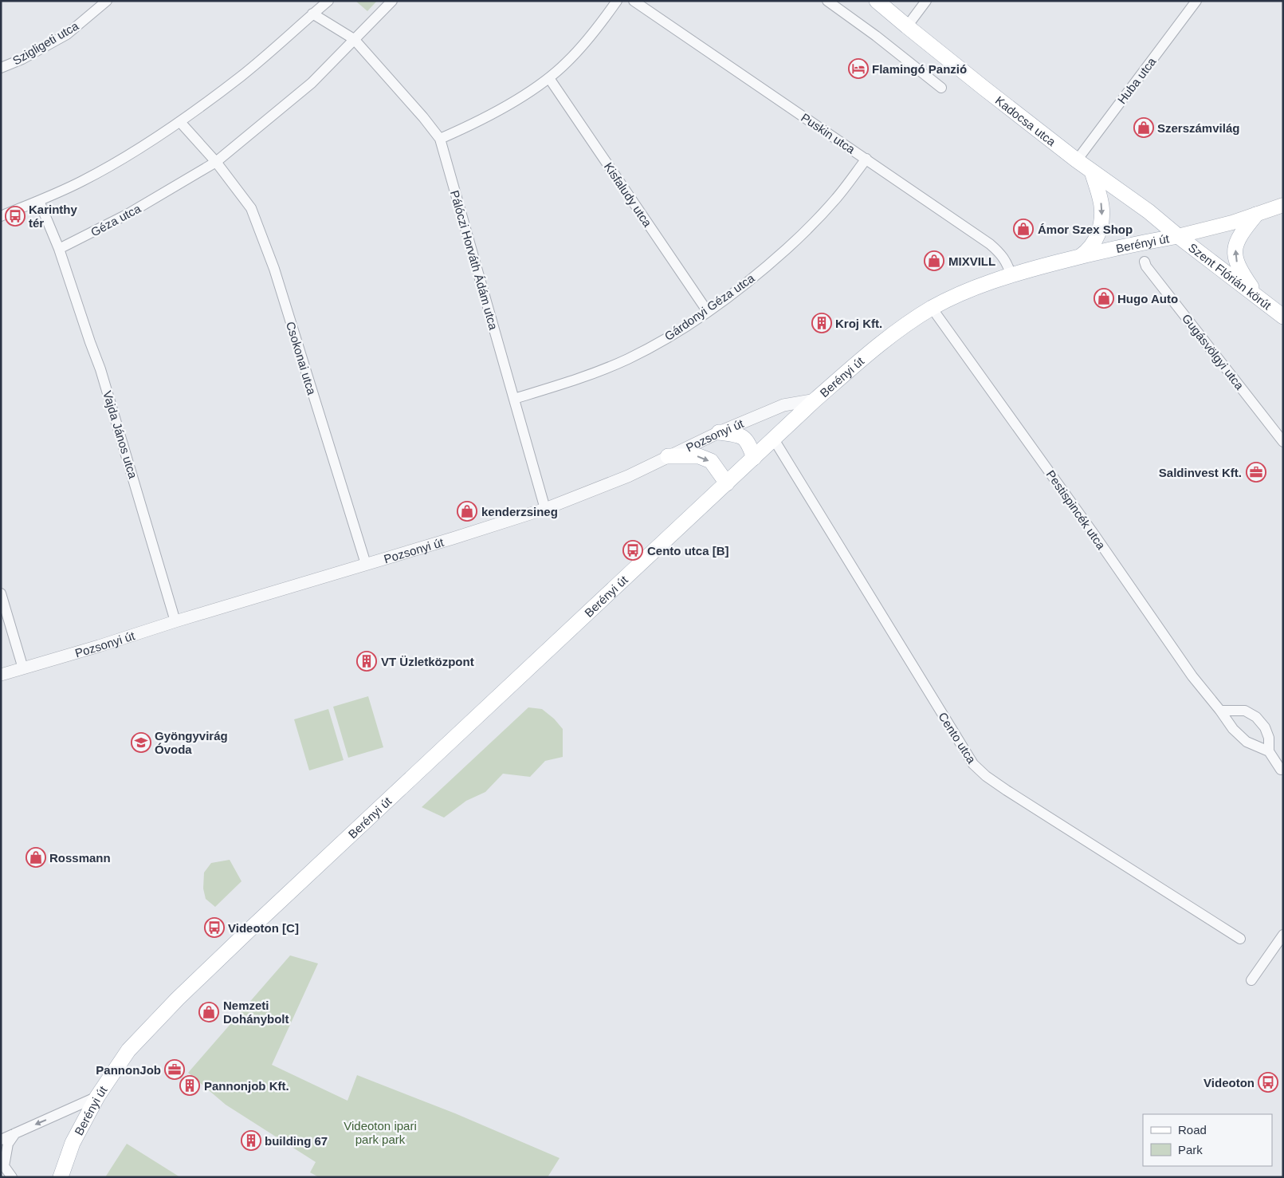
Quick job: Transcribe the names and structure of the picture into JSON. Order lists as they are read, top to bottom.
{
  "streets": {
    "main road": ["Kadocsa utca", "Berényi út", "Szent Flórián körút"],
    "street": [
      "Szigligeti utca",
      "Huba utca",
      "Puskin utca",
      "Kisfaludy utca",
      "Géza utca",
      "Pálóczi Horváth Ádám utca",
      "Gárdonyi Géza utca",
      "Gugásvölgyi utca",
      "Csokonai utca",
      "Vajda János utca",
      "Pozsonyi út",
      "Pestispincék utca",
      "Cento utca"
    ]
  },
  "crossings": [
    ["Huba utca", "Kadocsa utca"],
    ["Kadocsa utca", "Berényi út"],
    ["Kadocsa utca", "Szent Flórián körút"],
    ["Puskin utca", "Berényi út"],
    ["Puskin utca", "Gárdonyi Géza utca"],
    ["Kisfaludy utca", "Gárdonyi Géza utca"],
    ["Géza utca", "Pálóczi Horváth Ádám utca"],
    ["Géza utca", "Csokonai utca"],
    ["Géza utca", "Vajda János utca"],
    ["Berényi út", "Szent Flórián körút"],
    ["Berényi út", "Pozsonyi út"],
    ["Berényi út", "Pestispincék utca"],
    ["Berényi út", "Cento utca"],
    ["Pálóczi Horváth Ádám utca", "Gárdonyi Géza utca"],
    ["Pálóczi Horváth Ádám utca", "Pozsonyi út"],
    ["Csokonai utca", "Pozsonyi út"],
    ["Vajda János utca", "Pozsonyi út"]
  ],
  "parks": ["Videoton ipari park park"],
  "places": {
    "hotel": ["Flamingó Panzió"],
    "shop": [
      "Szerszámvilág",
      "Ámor Szex Shop",
      "MIXVILL",
      "Hugo Auto",
      "kenderzsineg",
      "Rossmann",
      "Nemzeti Dohánybolt"
    ],
    "bus stop": [
      "Karinthy tér",
      "Cento utca [B]",
      "Videoton [C]",
      "Videoton"
    ],
    "building": [
      "Kroj Kft.",
      "VT Üzletközpont",
      "Pannonjob Kft.",
      "building 67"
    ],
    "office": ["Saldinvest Kft.", "PannonJob"],
    "school or university": ["Gyöngyvirág Óvoda"]
  },
  "legend": ["Road", "Park"]
}
